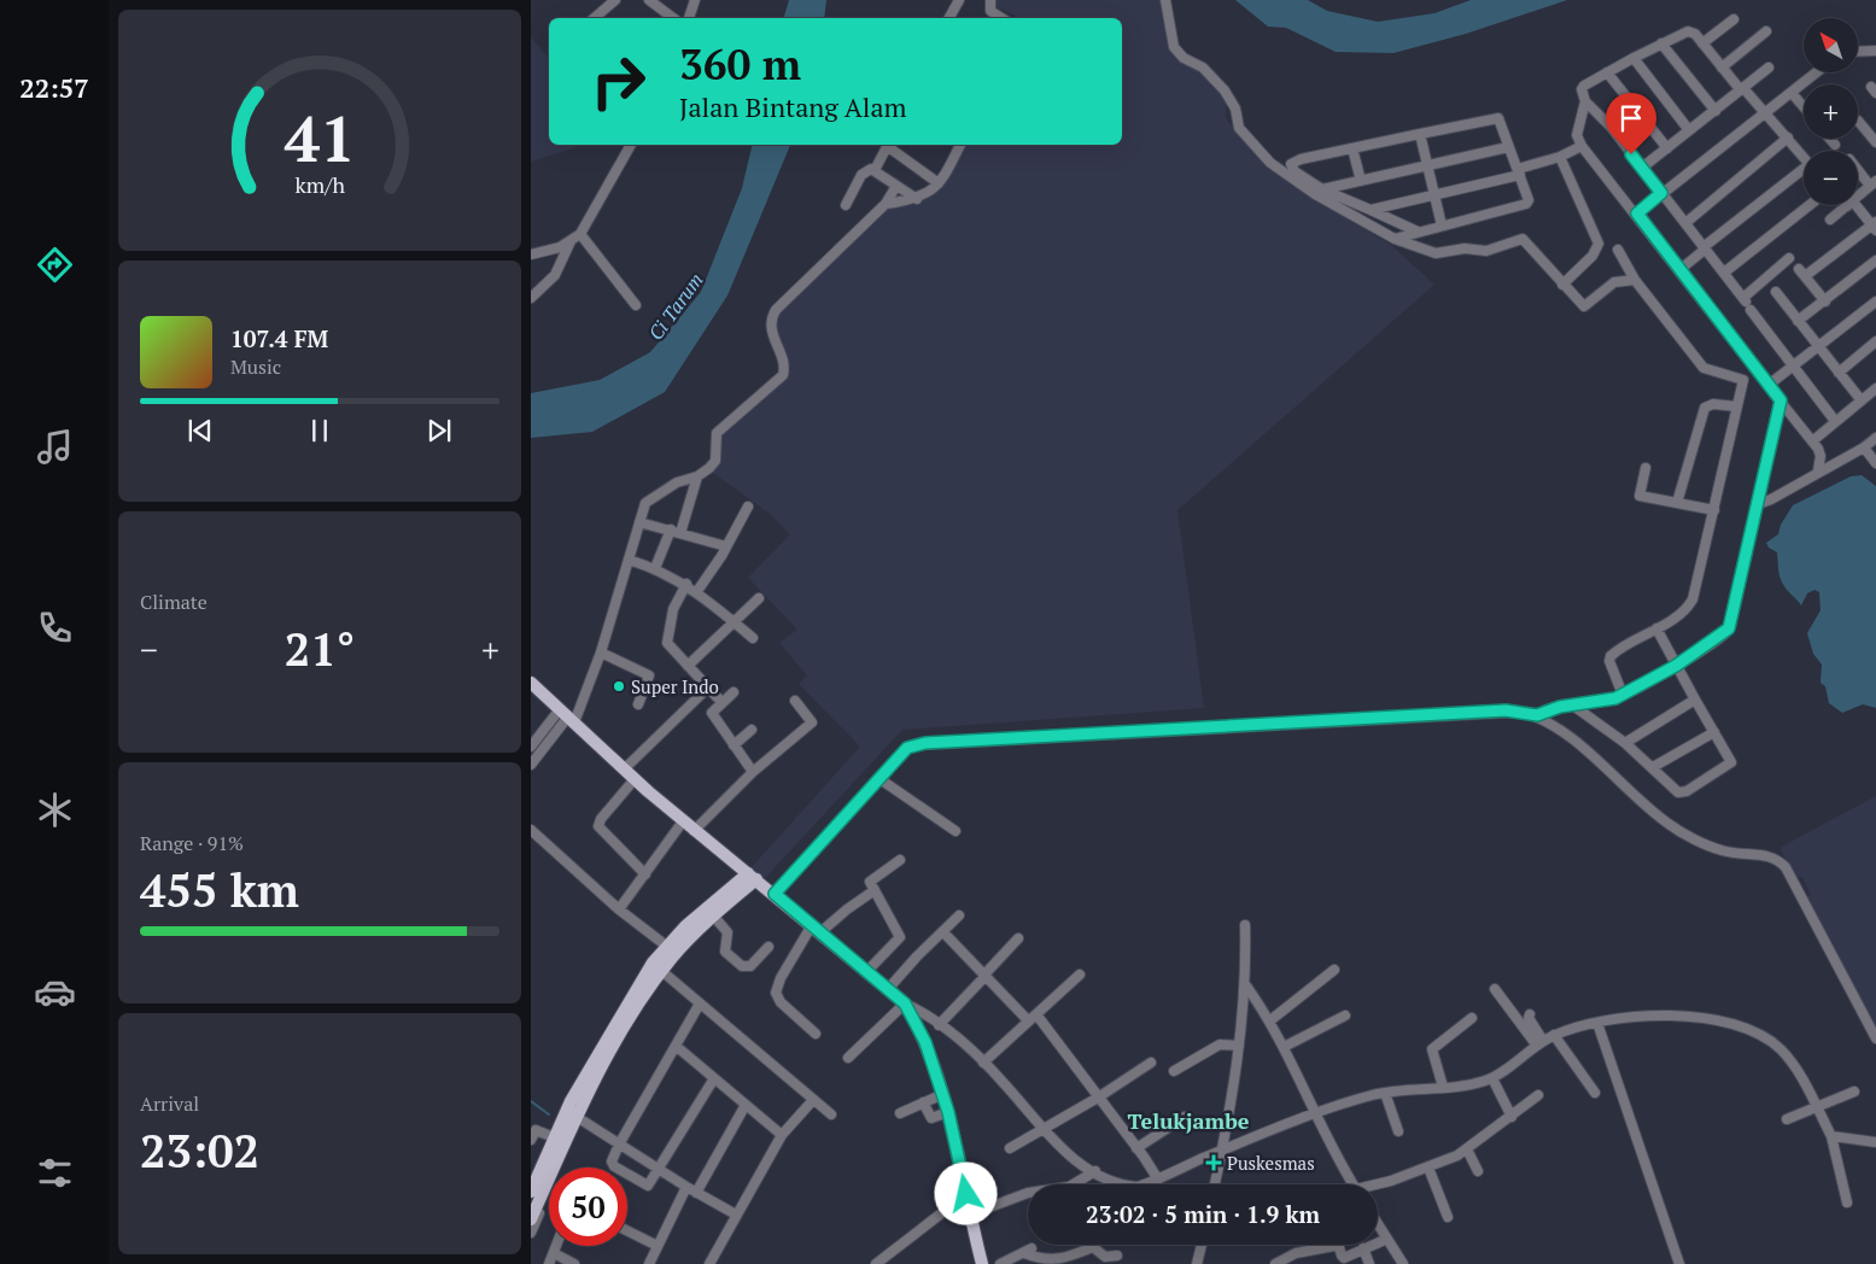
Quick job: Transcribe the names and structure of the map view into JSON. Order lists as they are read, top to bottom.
{
  "districts": ["Telukjambe"],
  "water": ["Ci Tarum"],
  "places": {
    "other": ["Super Indo"],
    "health": ["Puskesmas"]
  },
  "north": "top left",
  "page": {
    "tabs": "22:57",
    "map_buttons": ["+", "−"],
    "turn": ["360 m", "Jalan Bintang Alam"],
    "song": ["107.4 FM", "Music"],
    "tile": [
      "Climate",
      ["Range · 91%", "455 km"],
      ["Arrival", "23:02"]
    ],
    "heat": ["−", "21°", "+"],
    "limit": "50",
    "trip": "23:02 · 5 min · 1.9 km",
    "gauge": ["41", "km/h"]
  }
}
